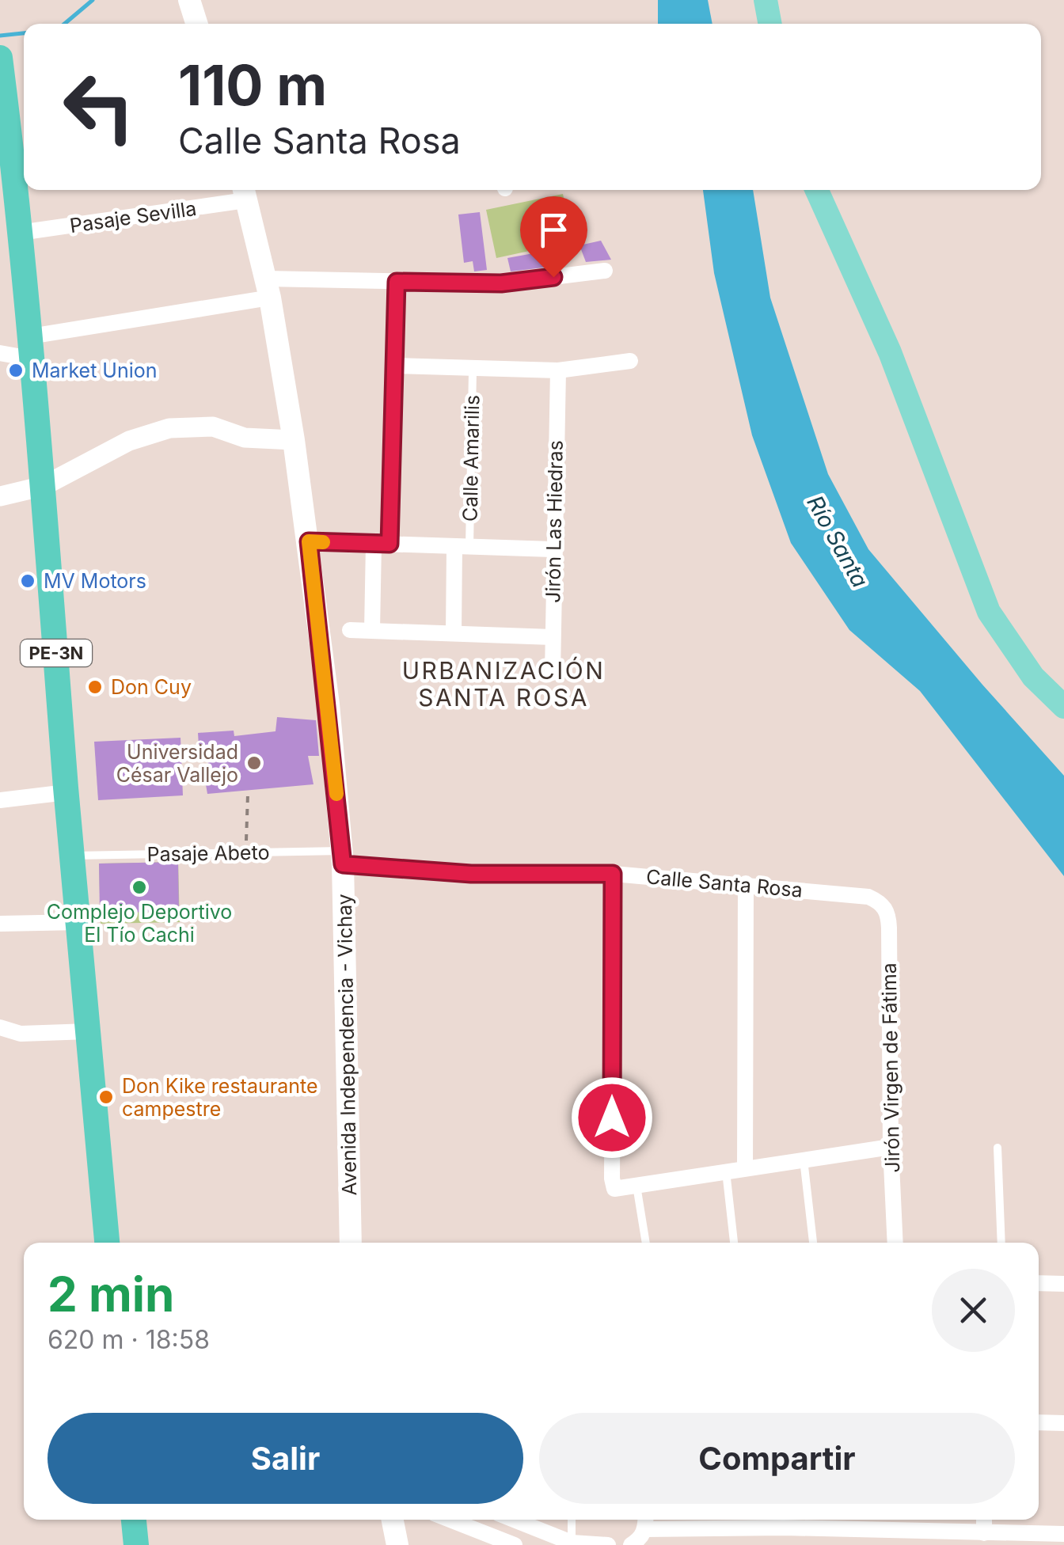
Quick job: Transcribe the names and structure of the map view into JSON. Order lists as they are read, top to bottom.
{
  "streets": {
    "highway": ["PE-3N"],
    "main road": ["Avenida Independencia - Vichay"],
    "street": [
      "Pasaje Sevilla",
      "Jirón Las Hiedras",
      "Calle Santa Rosa",
      "Jirón Virgen de Fátima"
    ],
    "lane": ["Calle Amarilis", "Pasaje Abeto"]
  },
  "crossings": [
    ["Pasaje Sevilla", "PE-3N"],
    ["Pasaje Sevilla", "Avenida Independencia - Vichay"],
    ["PE-3N", "Pasaje Abeto"],
    ["Pasaje Abeto", "Calle Santa Rosa"],
    ["Pasaje Abeto", "Avenida Independencia - Vichay"],
    ["Calle Santa Rosa", "Avenida Independencia - Vichay"],
    ["Calle Santa Rosa", "Jirón Virgen de Fátima"]
  ],
  "districts": ["URBANIZACIÓN SANTA ROSA"],
  "water": ["Río Santa"],
  "places": [
    "Market Union",
    "MV Motors",
    "Don Cuy",
    "Universidad César Vallejo",
    "Complejo Deportivo El Tío Cachi",
    "Don Kike restaurante campestre"
  ],
  "page": {
    "turn": ["110 m", "Calle Santa Rosa"],
    "heading": ["2 min", "620 m · 18:58"],
    "buttons": ["Salir", "Compartir"]
  }
}
